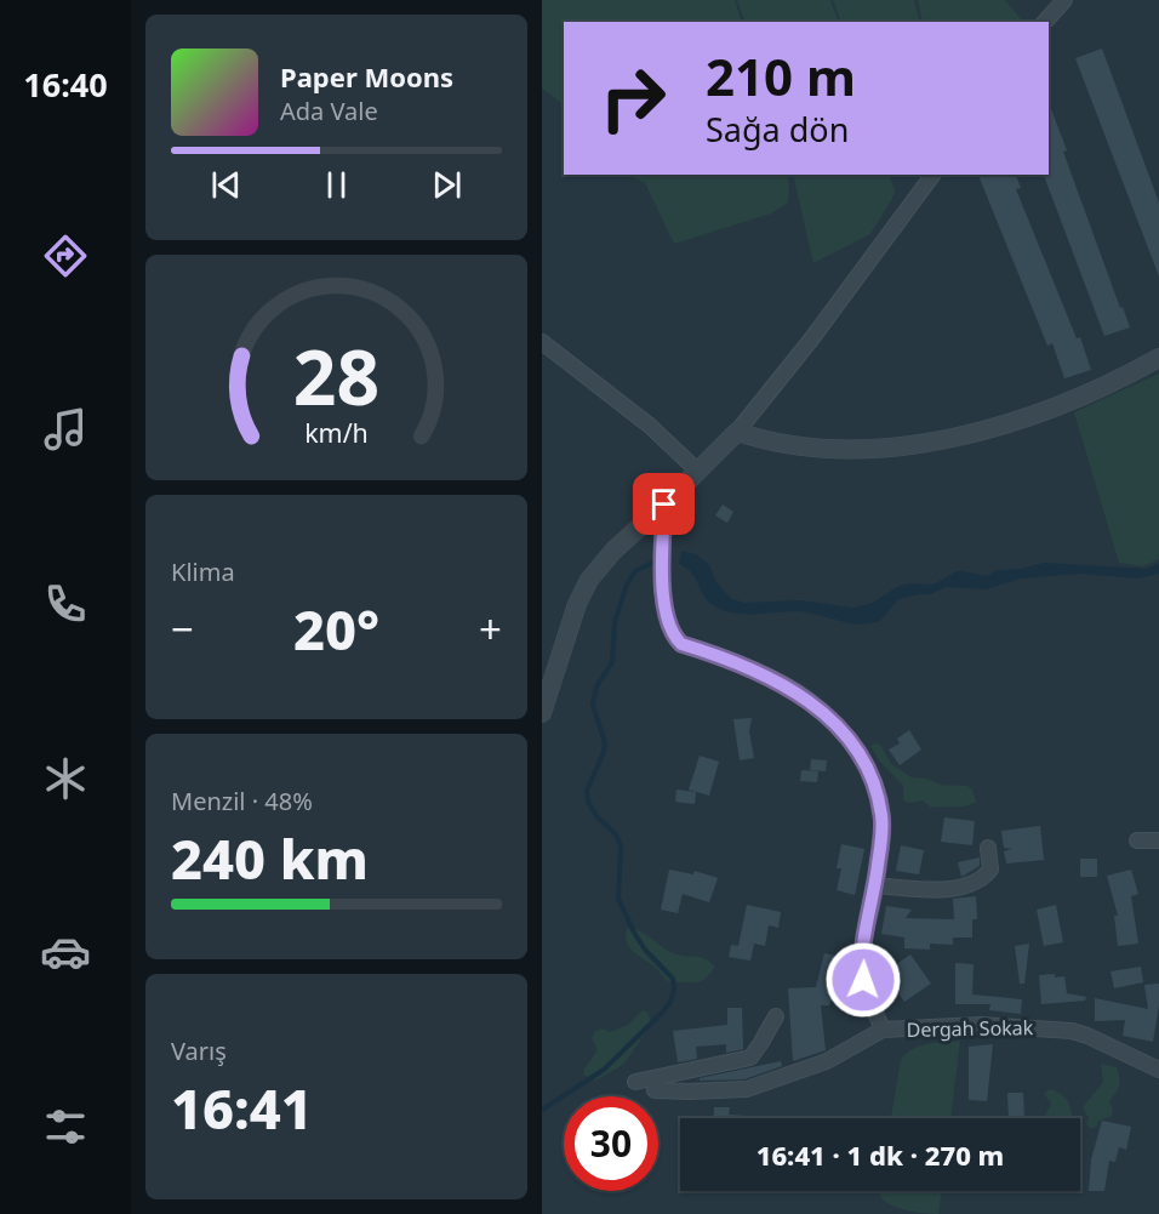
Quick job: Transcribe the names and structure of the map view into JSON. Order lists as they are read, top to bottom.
{
  "streets": {
    "street": ["Dergah Sokak"]
  },
  "page": {
    "tabs": "16:40",
    "turn": ["210 m", "Sağa dön"],
    "song": ["Paper Moons", "Ada Vale"],
    "tile": [
      "Klima",
      ["Menzil · 48%", "240 km"],
      ["Varış", "16:41"]
    ],
    "heat": ["−", "20°", "+"],
    "limit": "30",
    "trip": "16:41 · 1 dk · 270 m",
    "gauge": ["28", "km/h"]
  }
}
